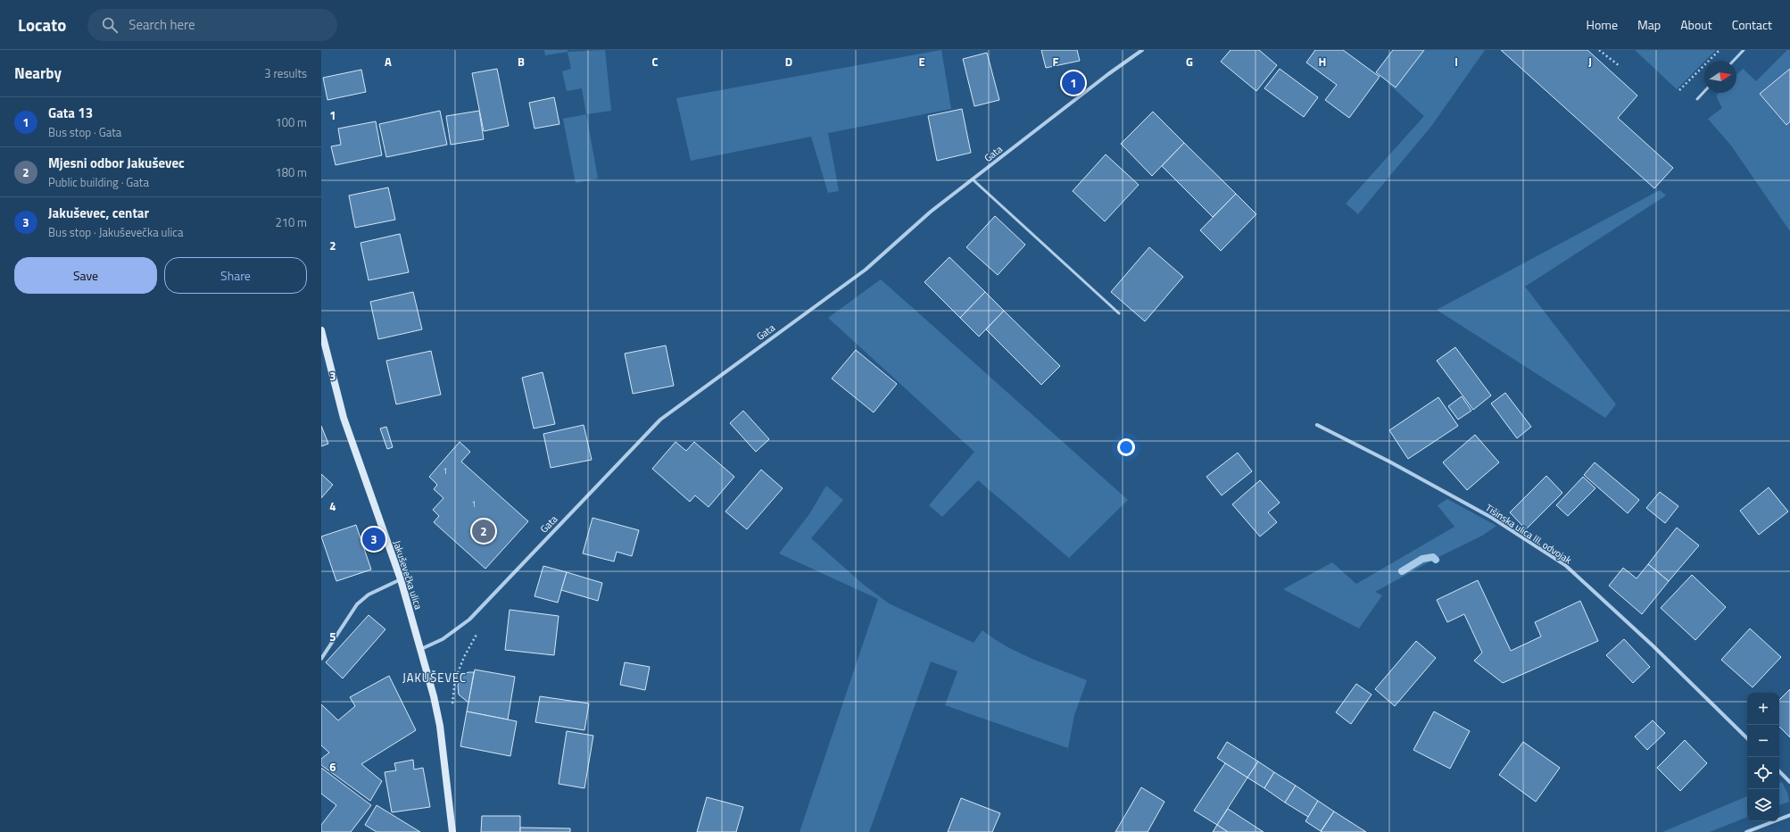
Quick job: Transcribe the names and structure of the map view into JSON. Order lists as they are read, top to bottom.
{
  "streets": {
    "main road": ["Jakuševečka ulica"],
    "street": ["Gata", "Tišinska ulica III. odvojak"]
  },
  "crossings": [
    ["Gata", "Jakuševečka ulica"]
  ],
  "districts": ["JAKUŠEVEC"],
  "house_numbers": ["1", "1"],
  "north": "right",
  "page": {
    "header": "Locato",
    "search": "Search here",
    "nav": [
      "Home",
      "Map",
      "About",
      "Contact"
    ],
    "heading": ["Nearby", "3 results"],
    "pins": ["1", "2", "3"],
    "list": [
      {
        "mark": "1",
        "name": "Gata 13",
        "note": "Bus stop · Gata",
        "value": "100 m"
      },
      {
        "mark": "2",
        "name": "Mjesni odbor Jakuševec",
        "note": "Public building · Gata",
        "value": "180 m"
      },
      {
        "mark": "3",
        "name": "Jakuševec, centar",
        "note": "Bus stop · Jakuševečka ulica",
        "value": "210 m"
      }
    ],
    "buttons": ["Save", "Share"],
    "map_buttons": ["+", "−"]
  },
  "grid": {
    "columns": [
      "A",
      "B",
      "C",
      "D",
      "E",
      "F",
      "G",
      "H",
      "I",
      "J"
    ],
    "rows": [
      "1",
      "2",
      "3",
      "4",
      "5",
      "6"
    ]
  }
}
